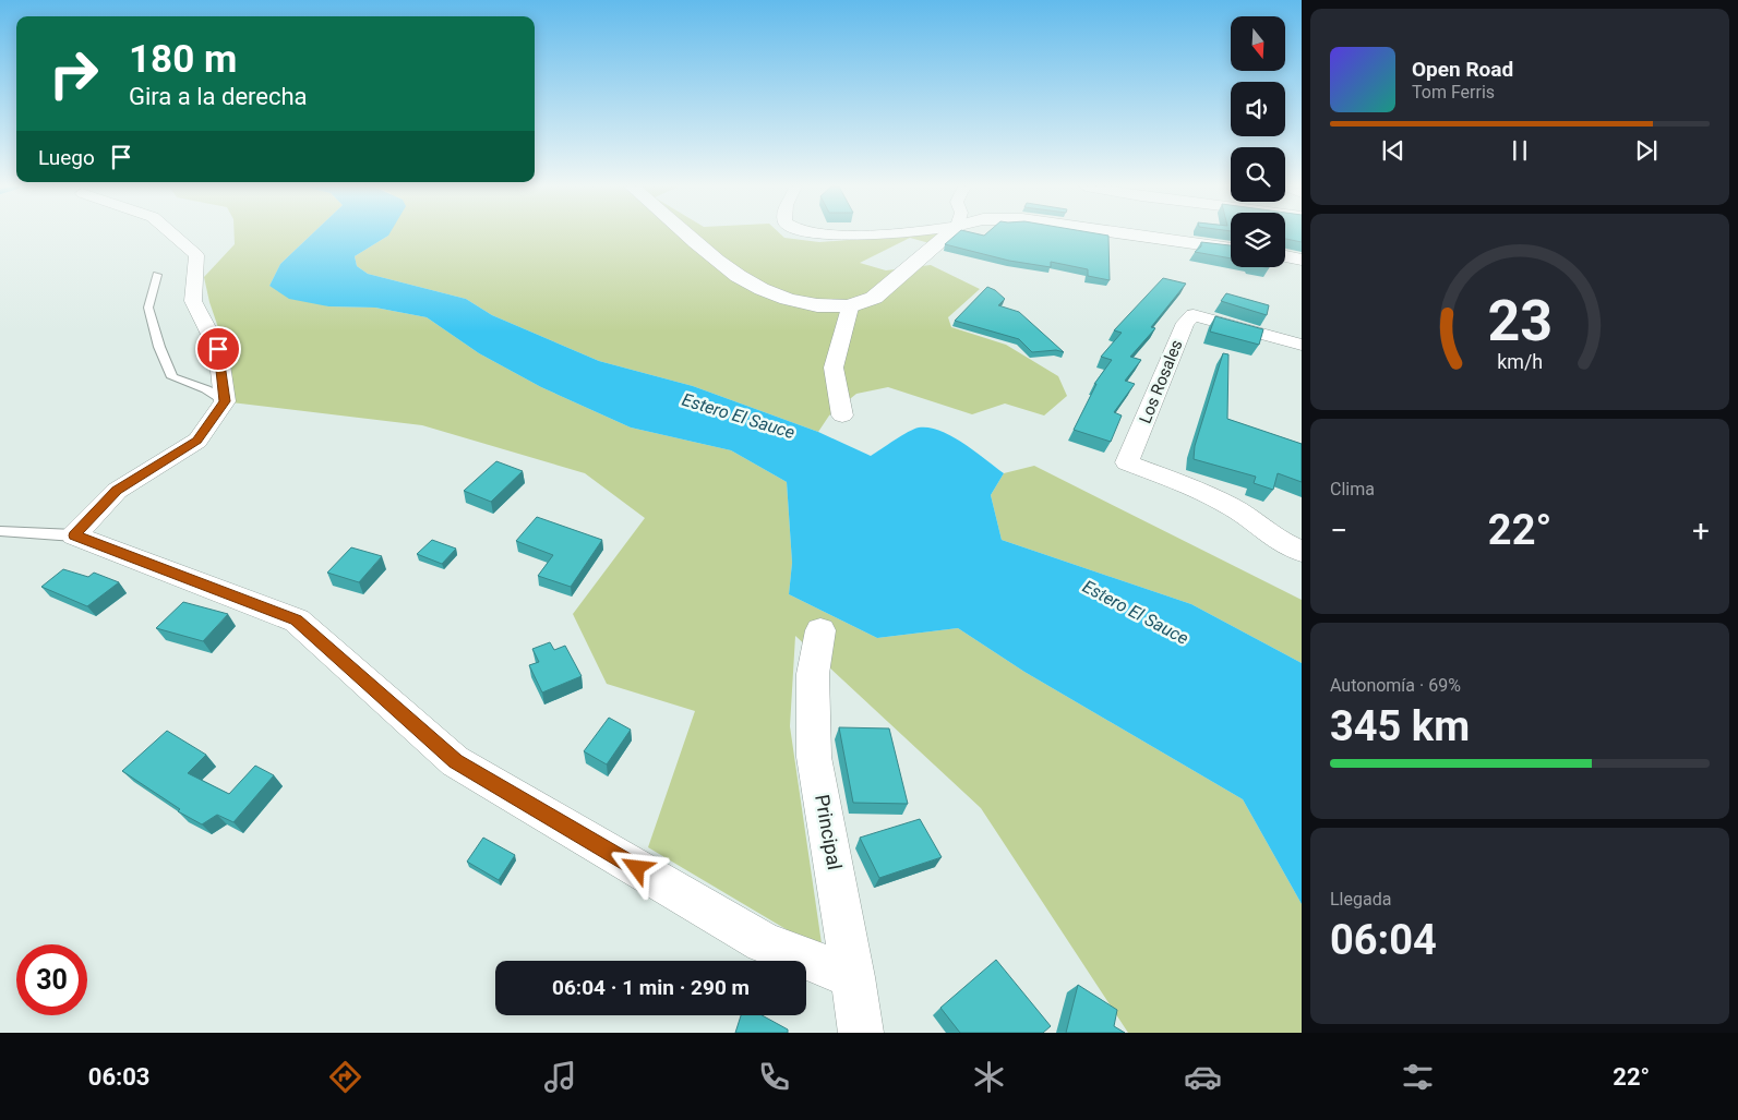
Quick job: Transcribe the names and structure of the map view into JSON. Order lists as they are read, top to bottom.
{
  "streets": {
    "street": ["Los Rosales", "Principal"]
  },
  "water": ["Estero El Sauce"],
  "north": "bottom",
  "page": {
    "turn": ["180 m", "Gira a la derecha"],
    "song": ["Open Road", "Tom Ferris"],
    "then": "Luego",
    "tile": [
      "Clima",
      ["Autonomía · 69%", "345 km"],
      ["Llegada", "06:04"]
    ],
    "heat": ["−", "22°", "+"],
    "limit": "30",
    "trip": "06:04 · 1 min · 290 m",
    "tabs": ["06:03", "22°"],
    "gauge": ["23", "km/h"]
  }
}
